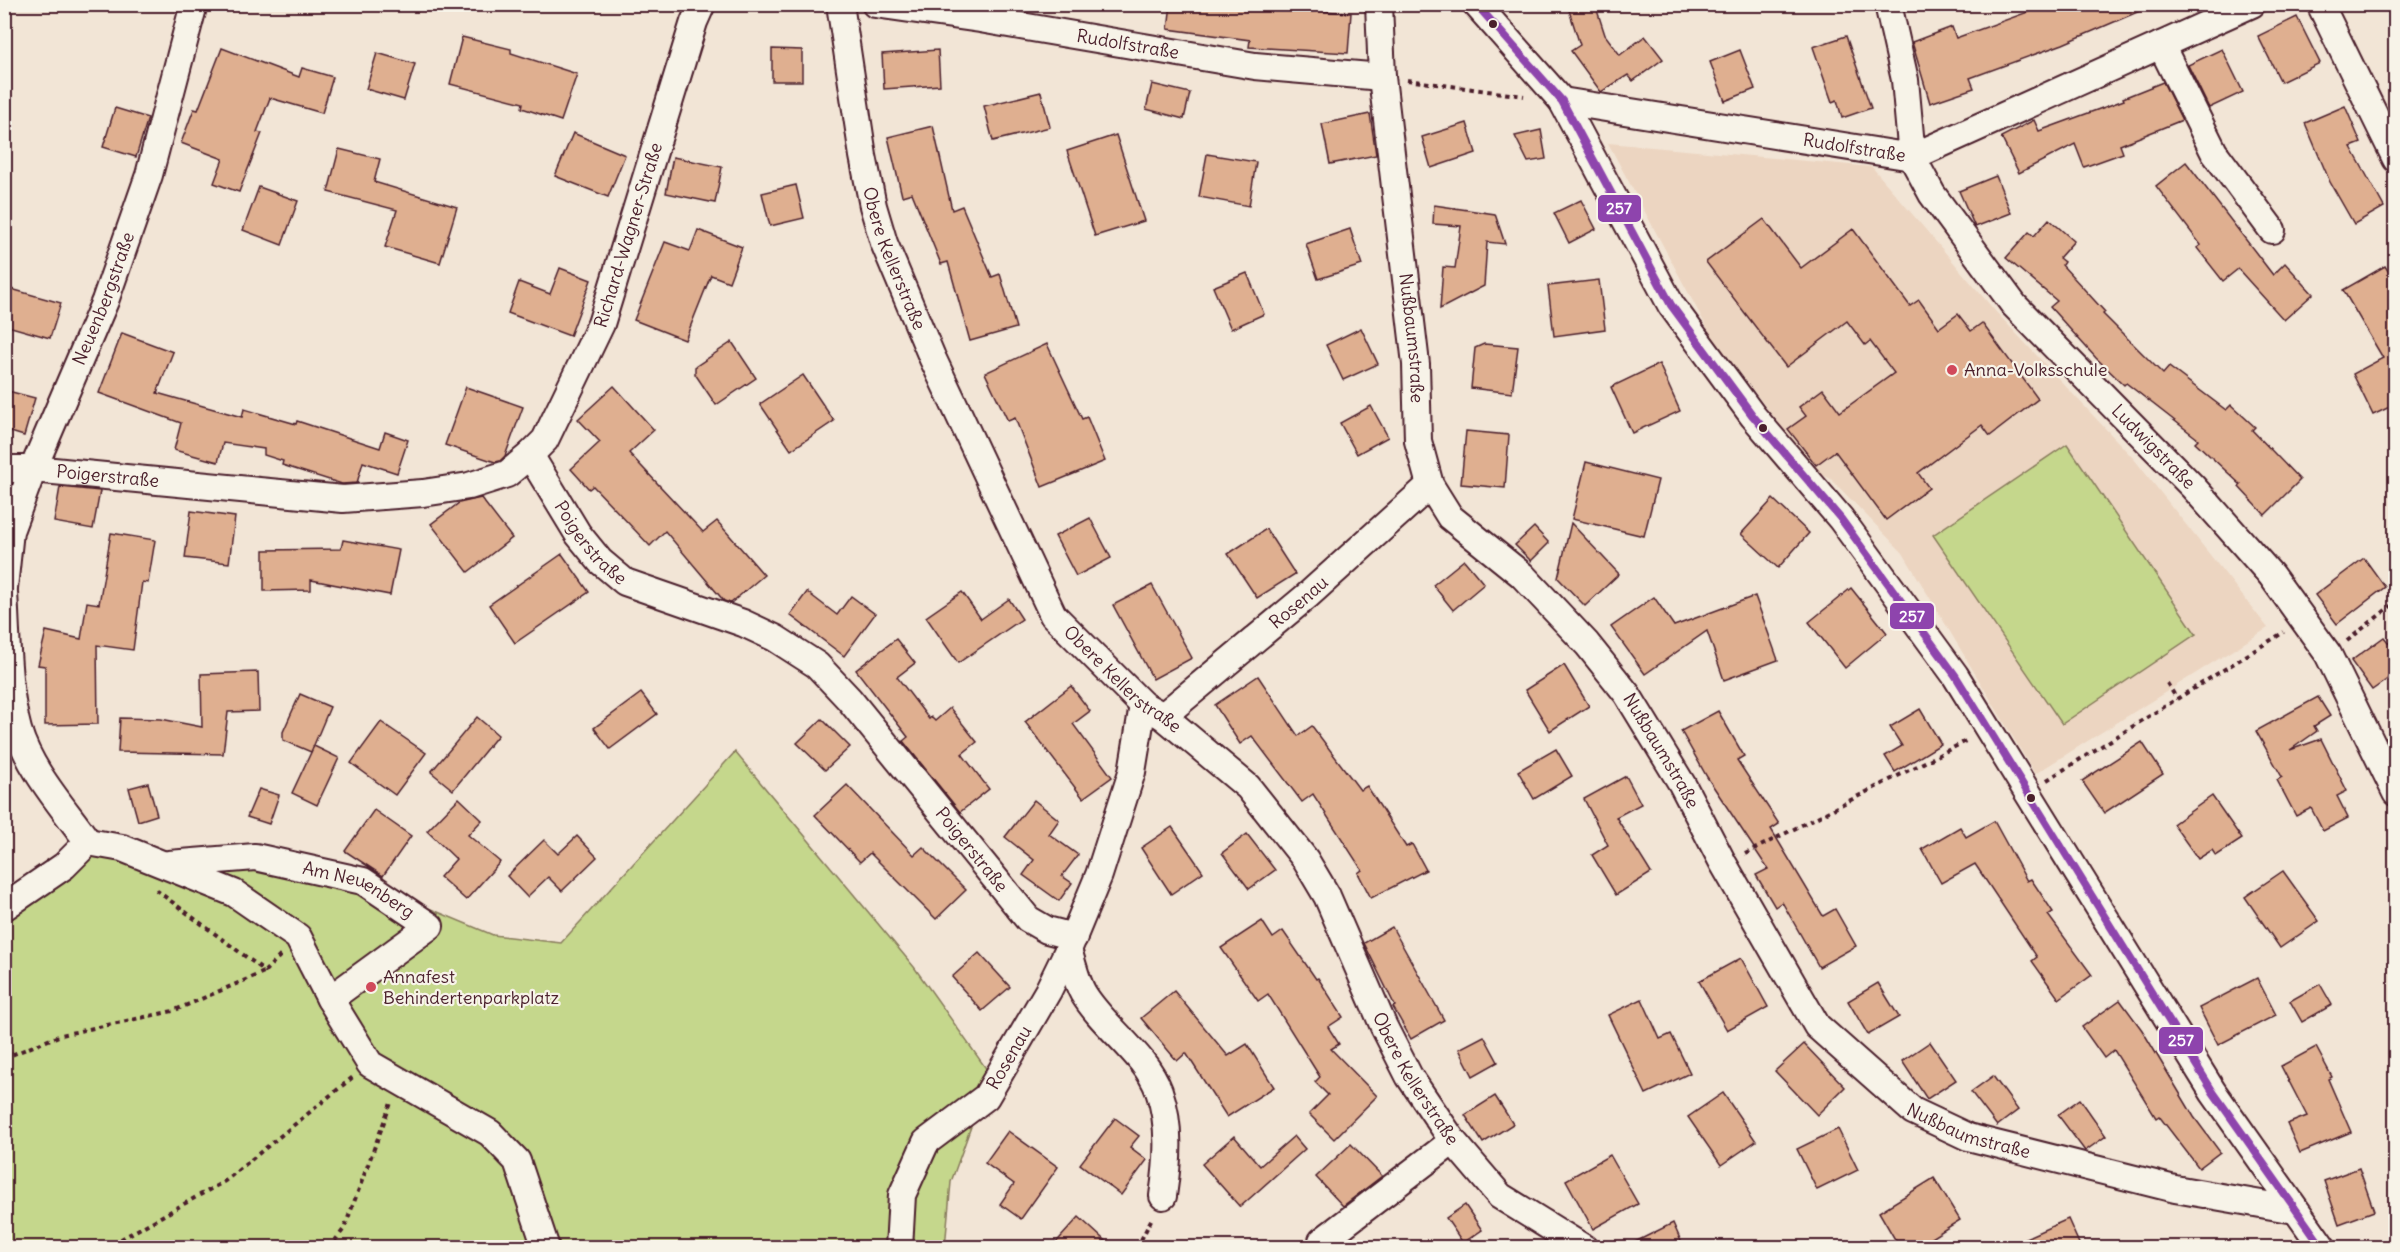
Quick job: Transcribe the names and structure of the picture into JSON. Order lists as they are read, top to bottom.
{
  "streets": {
    "street": [
      "Rudolfstraße",
      "Richard-Wagner-Straße",
      "Obere Kellerstraße",
      "Neuenbergstraße",
      "Nußbaumstraße",
      "Ludwigstraße",
      "Poigerstraße",
      "Rosenau",
      "Am Neuenberg"
    ]
  },
  "crossings": [
    ["Rudolfstraße", "Nußbaumstraße"],
    ["Rudolfstraße", "Ludwigstraße"],
    ["Richard-Wagner-Straße", "Poigerstraße"],
    ["Obere Kellerstraße", "Rosenau"],
    ["Neuenbergstraße", "Poigerstraße"],
    ["Nußbaumstraße", "Rosenau"],
    ["Poigerstraße", "Rosenau"]
  ],
  "places": ["Anna-Volksschule", "Annafest Behindertenparkplatz"],
  "lines": ["transit line 257"]
}
